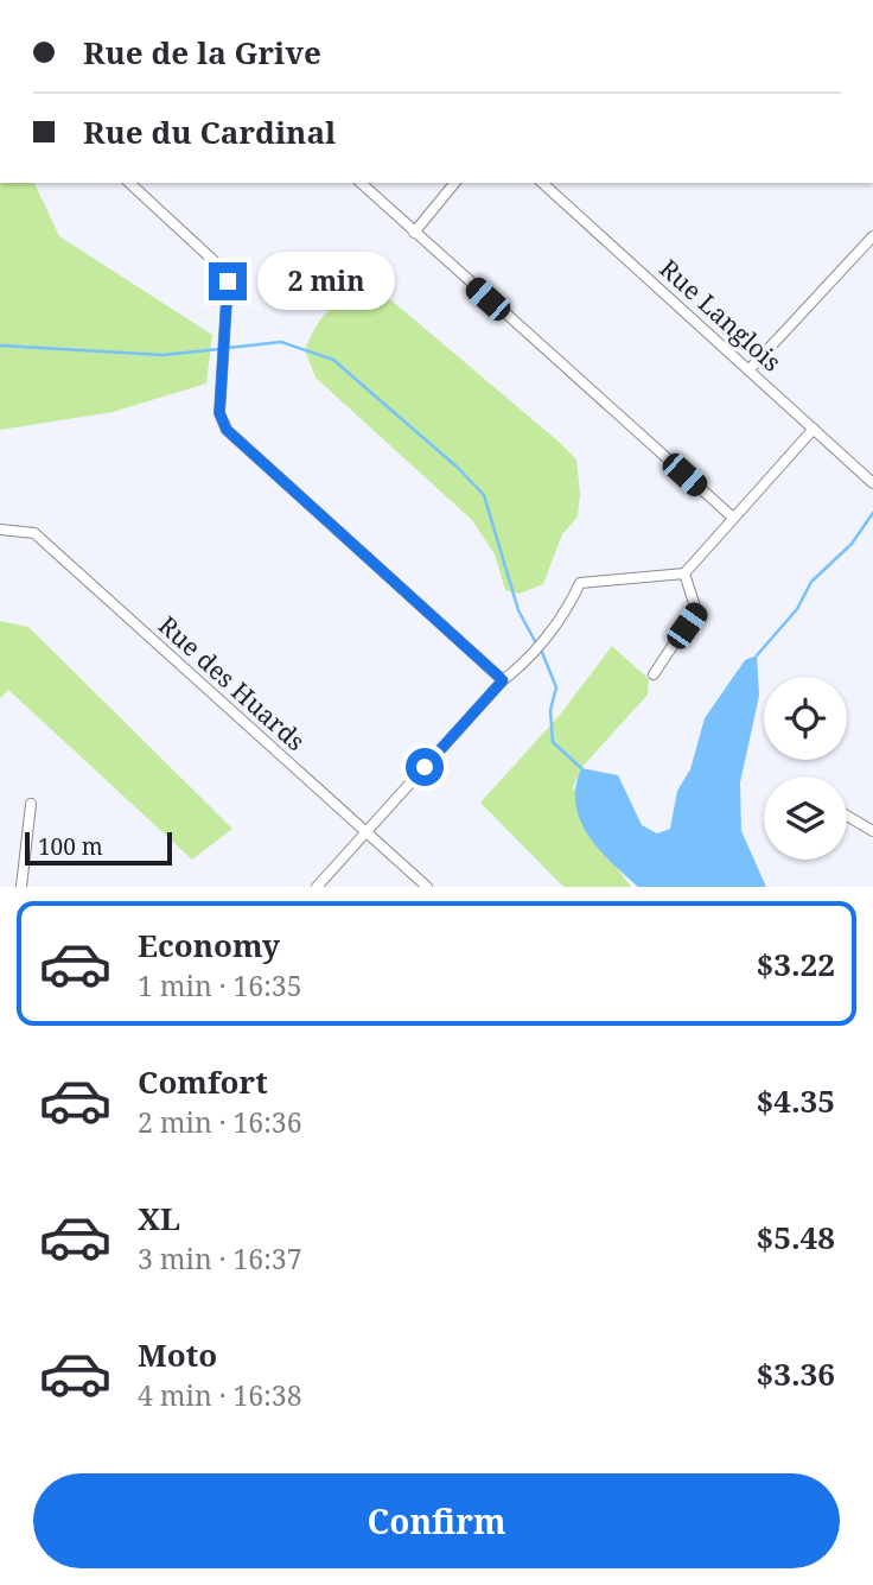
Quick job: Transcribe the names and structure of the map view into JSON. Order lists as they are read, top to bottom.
{
  "streets": {
    "street": ["Rue Langlois", "Rue des Huards"]
  },
  "scale_bar": "100 m",
  "page": {
    "banner": ["Rue de la Grive", "Rue du Cardinal"],
    "bubble": "2 min",
    "scale": "100 m",
    "list": [
      {
        "name": "Economy",
        "note": "1 min · 16:35",
        "value": "$3.22"
      },
      {
        "name": "Comfort",
        "note": "2 min · 16:36",
        "value": "$4.35"
      },
      {
        "name": "XL",
        "note": "3 min · 16:37",
        "value": "$5.48"
      },
      {
        "name": "Moto",
        "note": "4 min · 16:38",
        "value": "$3.36"
      }
    ],
    "buttons": "Confirm"
  }
}
